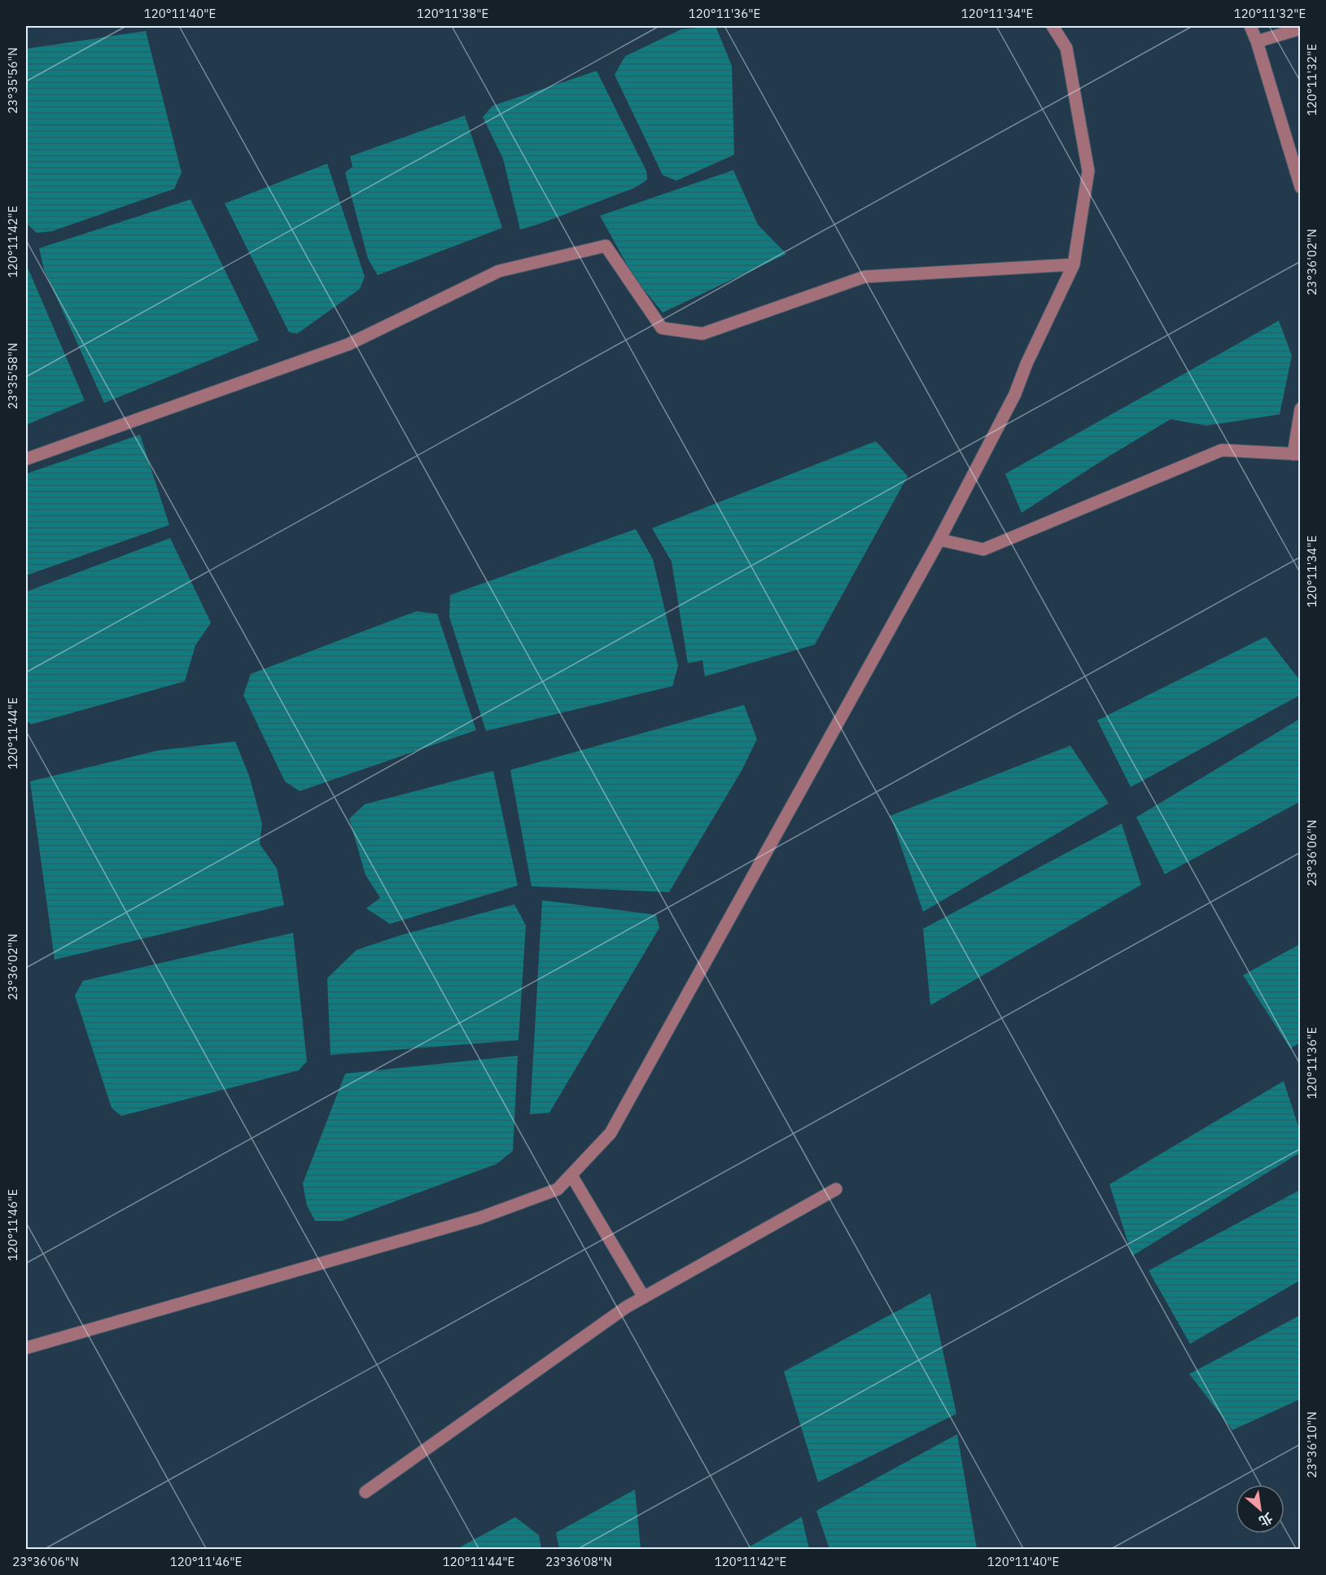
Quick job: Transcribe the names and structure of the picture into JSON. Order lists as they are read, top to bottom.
{
  "north": "bottom right",
  "coordinates": [
    "120°11'40\"E",
    "120°11'38\"E",
    "120°11'36\"E",
    "120°11'34\"E",
    "120°11'32\"E",
    "23°35'56\"N",
    "120°11'42\"E",
    "23°36'02\"N",
    "23°35'58\"N",
    "120°11'44\"E",
    "23°36'06\"N",
    "120°11'46\"E",
    "23°36'10\"N",
    "23°36'08\"N"
  ]
}
